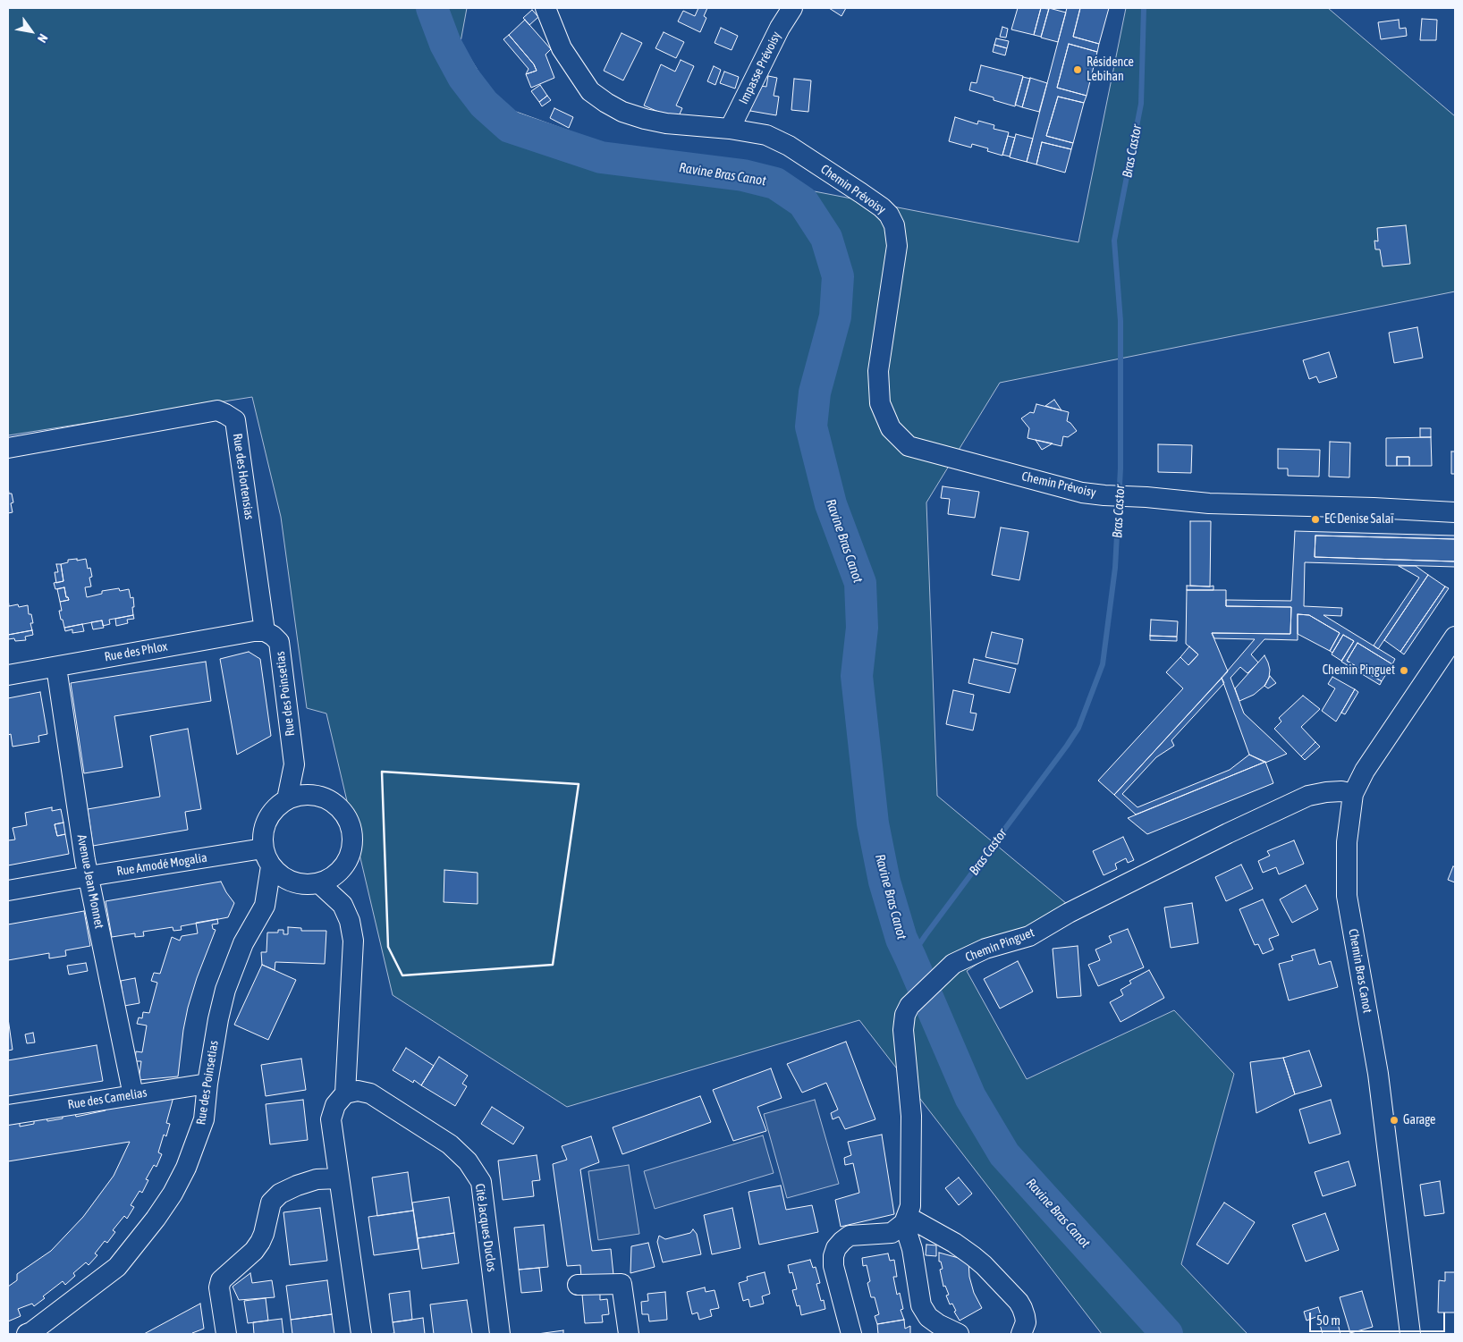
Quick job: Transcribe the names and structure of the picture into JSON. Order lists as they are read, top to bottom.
{
  "streets": {
    "street": [
      "Impasse Prévoisy",
      "Chemin Prévoisy",
      "Rue des Hortensias",
      "Rue des Phlox",
      "Rue des Poinsetias",
      "Rue Amodé Mogalia",
      "Avenue Jean Monnet",
      "Chemin Pinguet",
      "Chemin Bras Canot",
      "Rue des Camelias",
      "Cité Jacques Duclos"
    ]
  },
  "crossings": [
    ["Impasse Prévoisy", "Chemin Prévoisy"],
    ["Rue des Hortensias", "Rue des Phlox"],
    ["Rue des Hortensias", "Rue des Poinsetias"],
    ["Rue des Phlox", "Rue des Poinsetias"],
    ["Rue des Phlox", "Avenue Jean Monnet"],
    ["Rue des Poinsetias", "Rue Amodé Mogalia"],
    ["Rue des Poinsetias", "Rue des Camelias"],
    ["Rue Amodé Mogalia", "Avenue Jean Monnet"],
    ["Avenue Jean Monnet", "Rue des Camelias"],
    ["Chemin Pinguet", "Chemin Bras Canot"]
  ],
  "water": ["Bras Castor", "Ravine Bras Canot"],
  "places": [
    "Résidence Lebihan",
    "EC Denise Salaï",
    "Chemin Pinguet",
    "Garage"
  ],
  "scale_bar": "50 m",
  "north": "bottom right"
}
